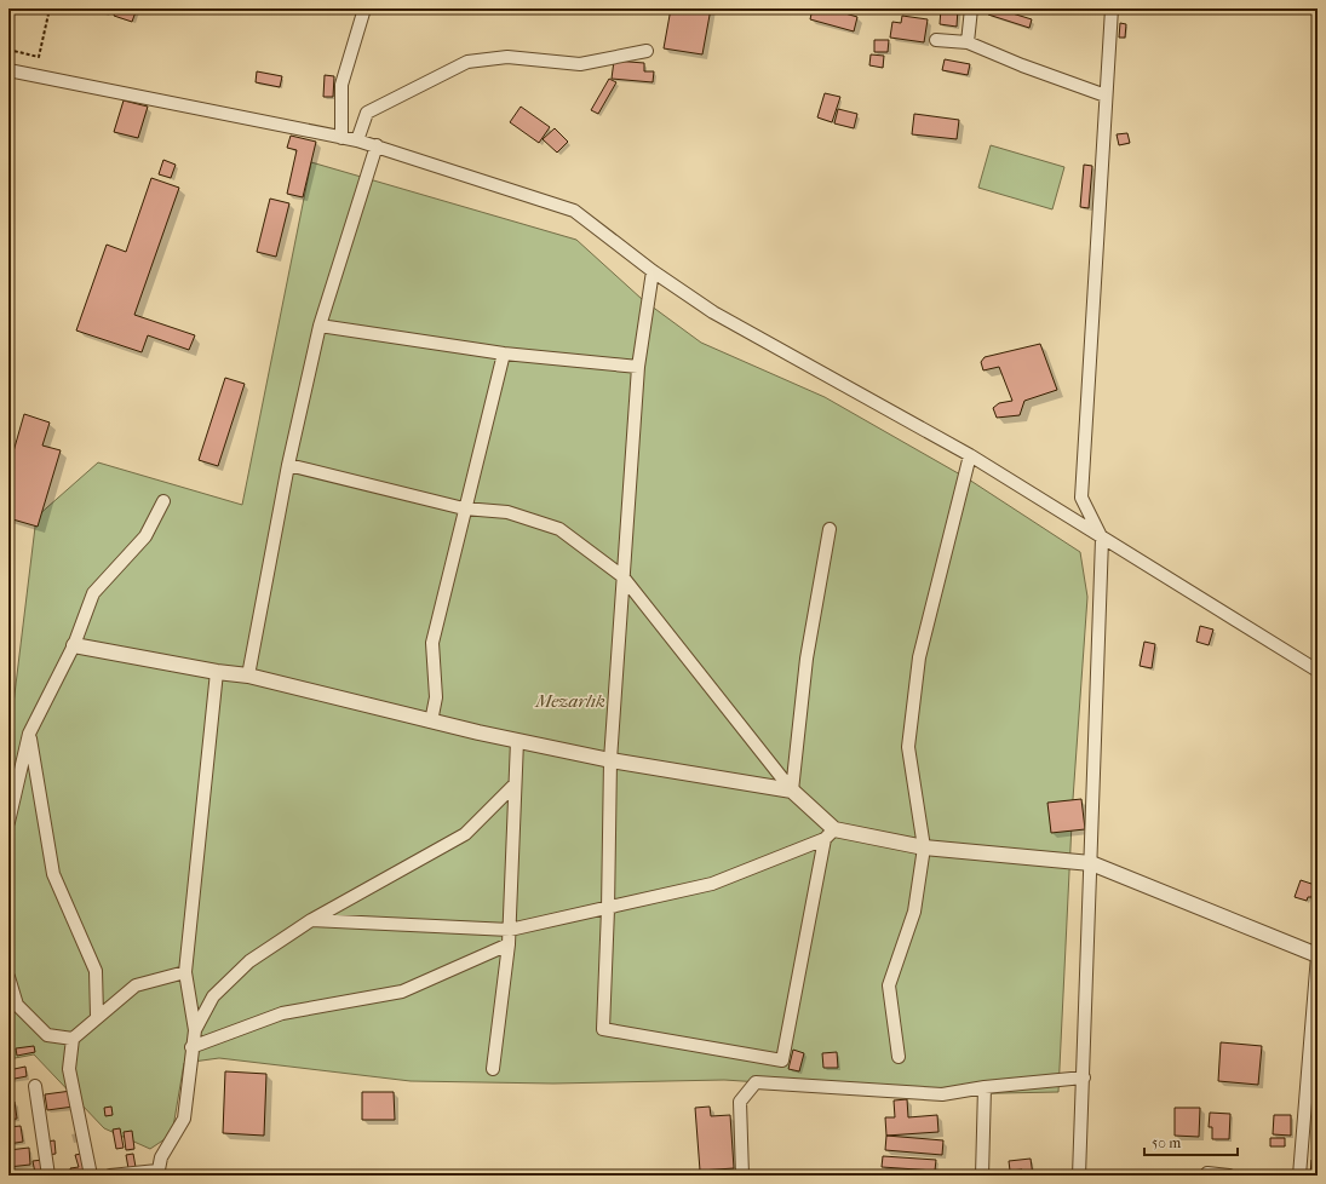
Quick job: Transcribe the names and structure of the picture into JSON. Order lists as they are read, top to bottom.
{
  "parks": ["Mezarlık"],
  "scale_bar": "50 m"
}
